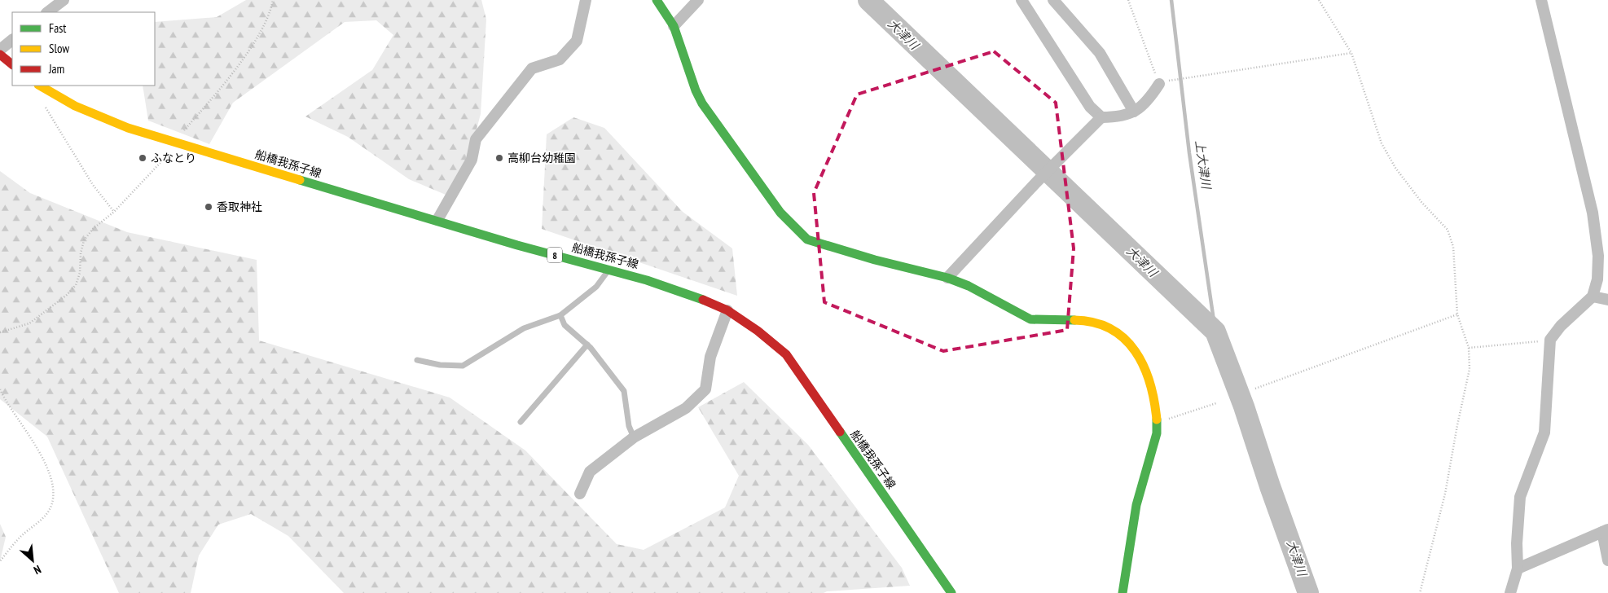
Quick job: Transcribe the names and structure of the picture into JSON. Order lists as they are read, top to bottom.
{
  "streets": {
    "main road": ["船橋我孫子線", "8"]
  },
  "water": ["大津川", "上大津川"],
  "places": ["ふなとり", "高柳台幼稚園", "香取神社"],
  "legend": ["Fast", "Slow", "Jam"],
  "north": "bottom right"
}
